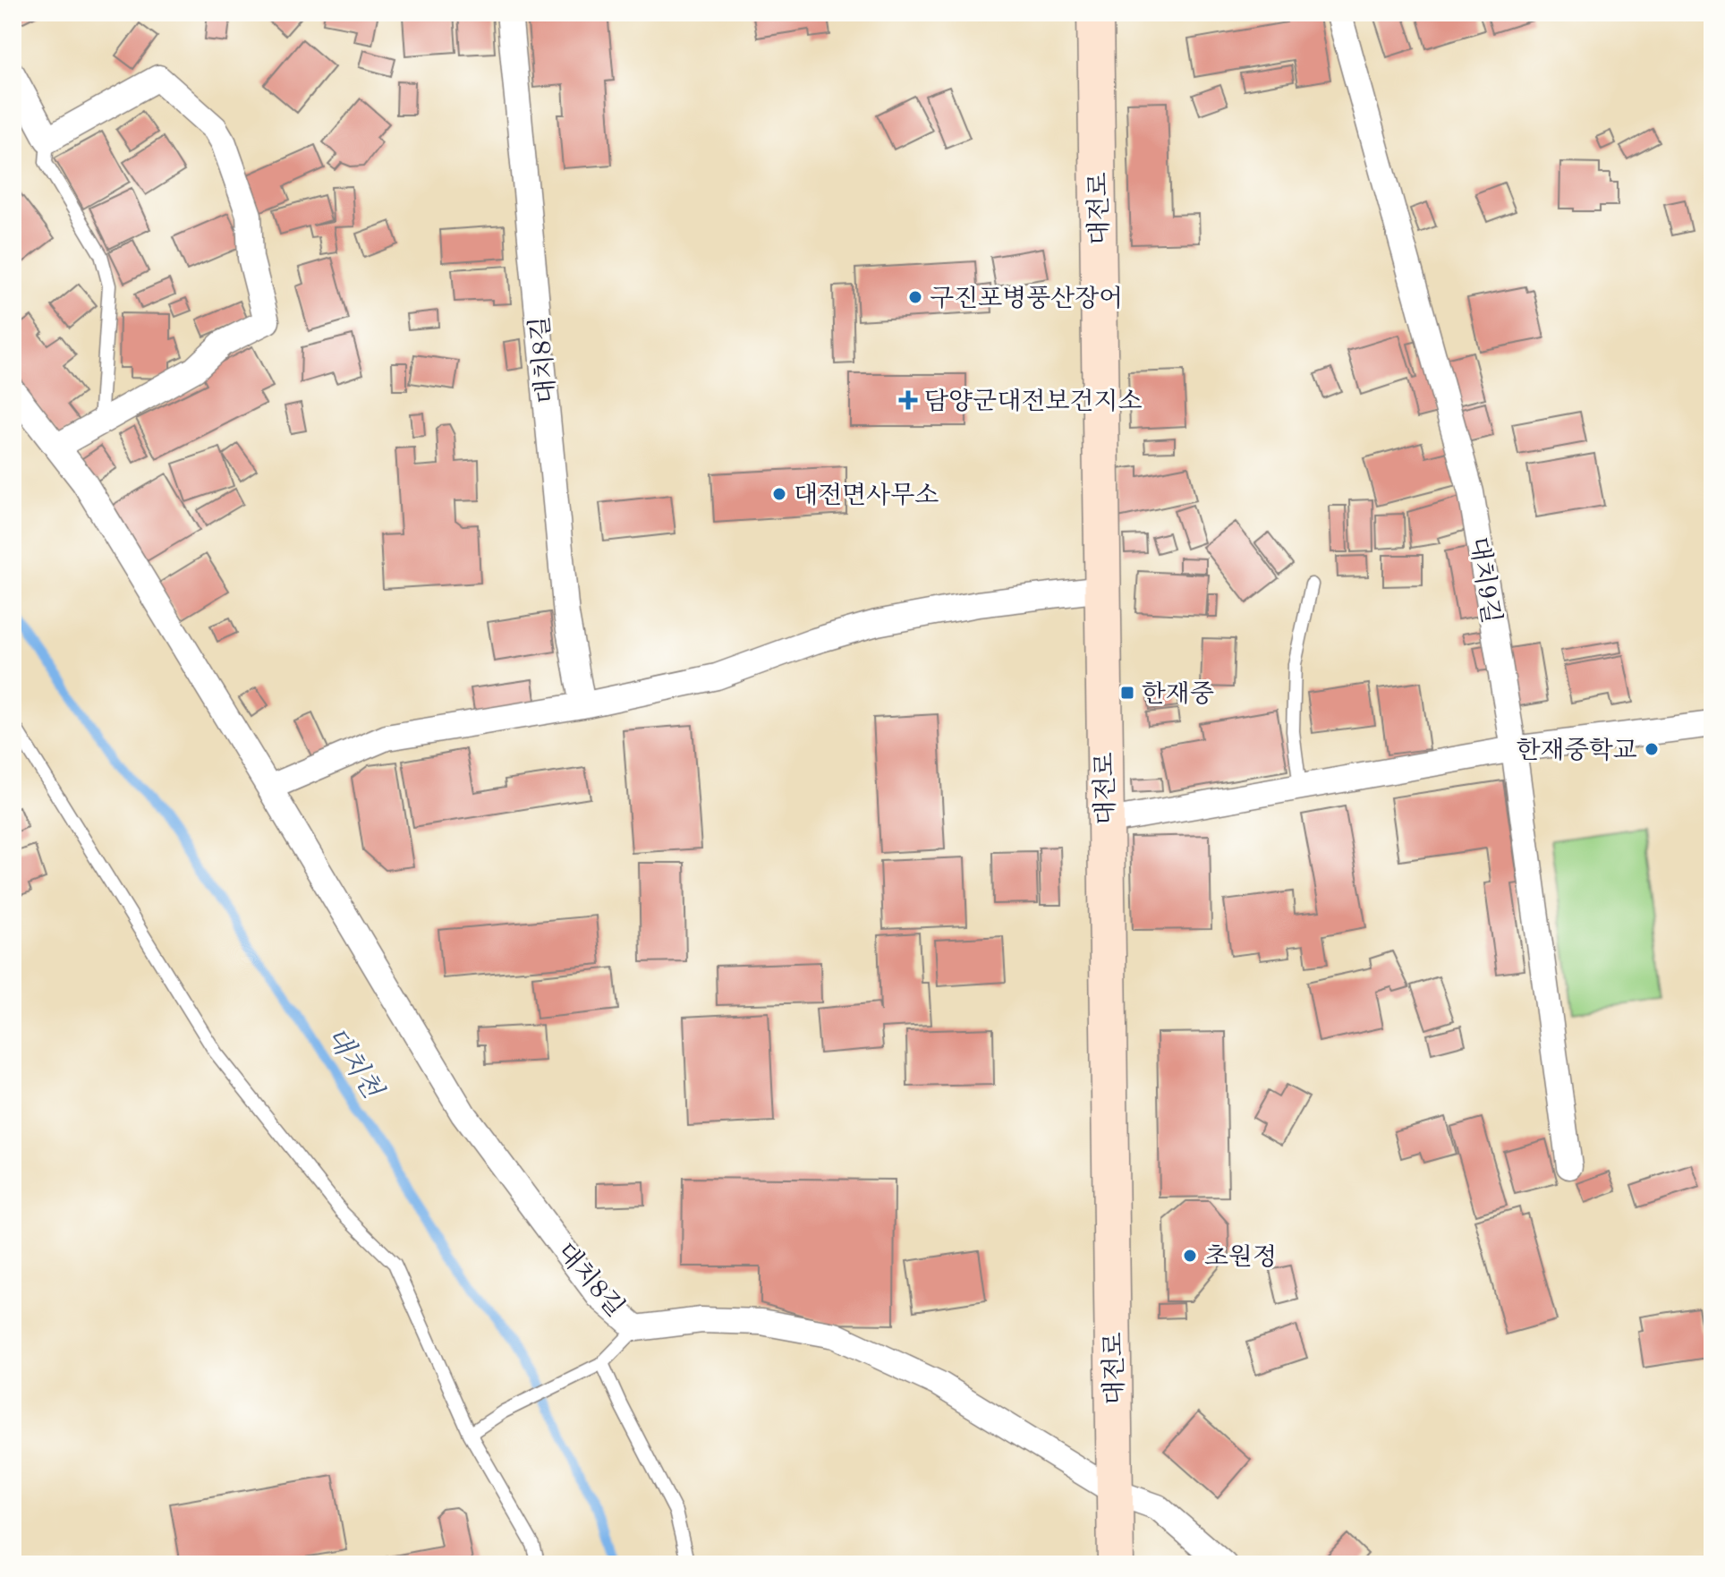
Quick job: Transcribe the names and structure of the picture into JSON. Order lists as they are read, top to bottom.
{
  "streets": {
    "street": ["대전로", "대치8길", "대치9길"]
  },
  "crossings": [
    ["대전로", "대치8길"]
  ],
  "water": ["대치천"],
  "places": {
    "other": [
      "구진포병풍산장어",
      "대전면사무소",
      "한재중학교",
      "초원정"
    ],
    "health": ["담양군대전보건지소"],
    "transit": ["한재중"]
  }
}
